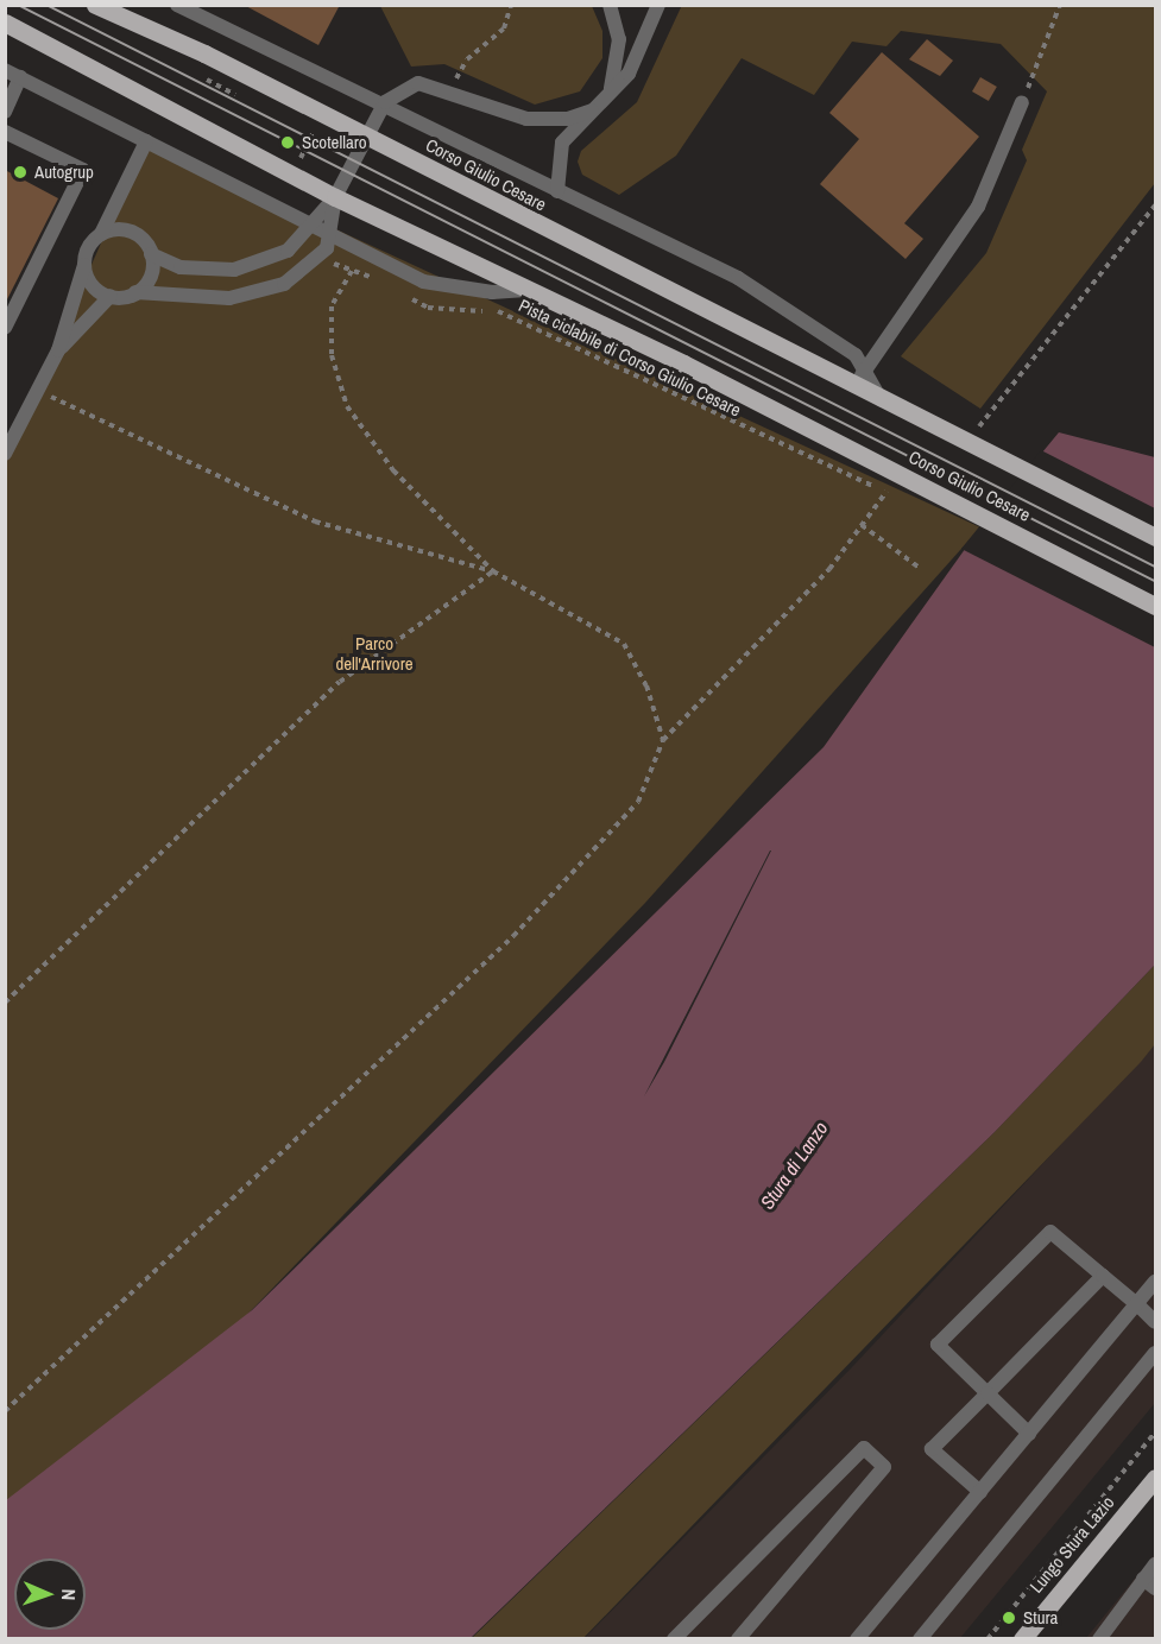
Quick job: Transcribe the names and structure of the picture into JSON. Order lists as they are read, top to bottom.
{
  "streets": {
    "main road": ["Corso Giulio Cesare", "Lungo Stura Lazio"],
    "path": ["Pista ciclabile di Corso Giulio Cesare"]
  },
  "water": ["Stura di Lanzo"],
  "parks": ["Parco dell'Arrivore"],
  "places": ["Scotellaro", "Autogrup", "Stura"],
  "north": "right"
}
